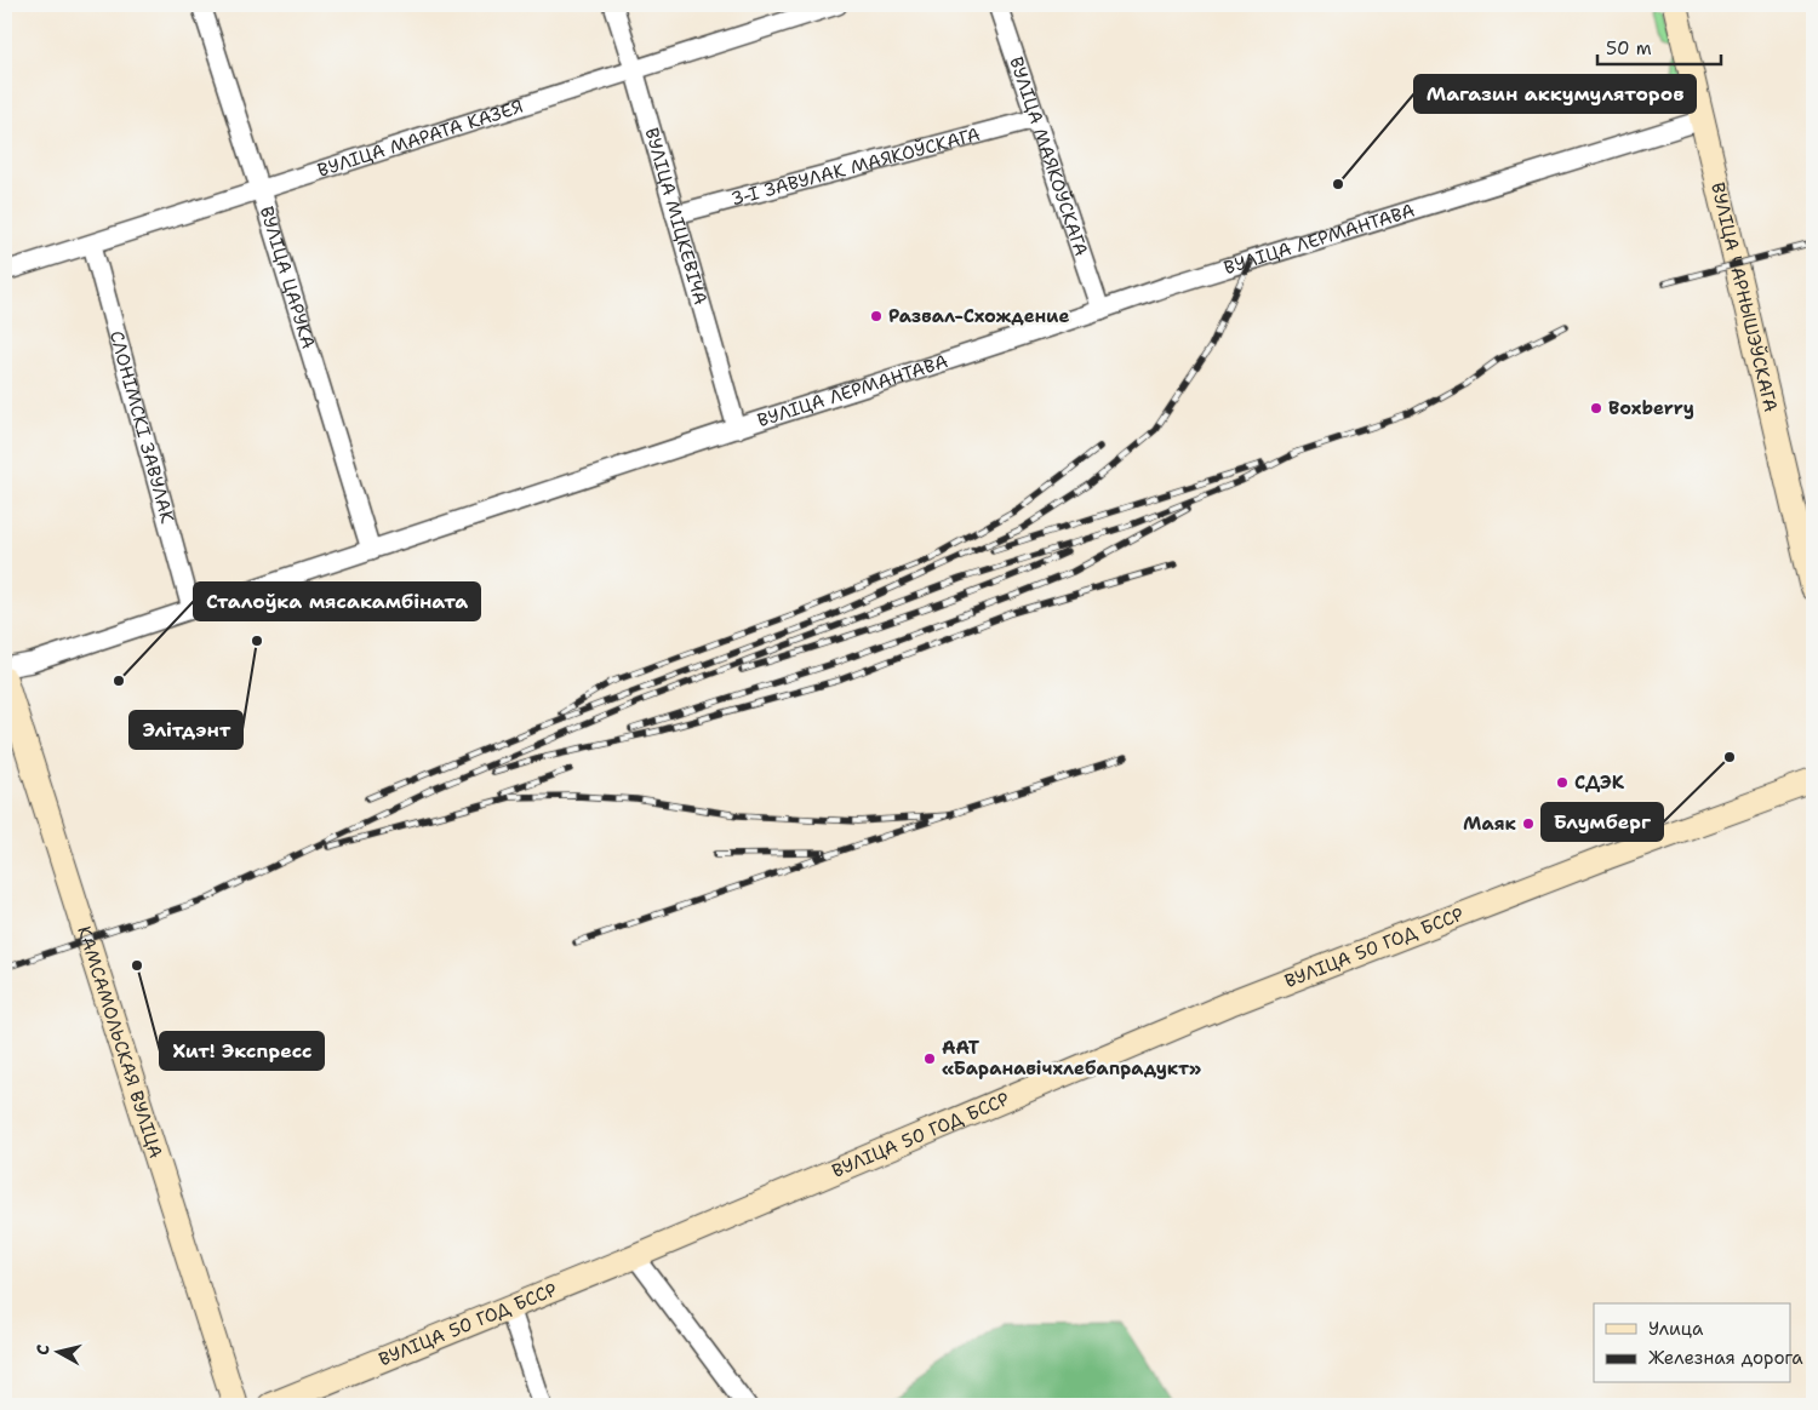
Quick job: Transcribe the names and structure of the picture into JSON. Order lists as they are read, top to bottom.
{
  "streets": {
    "main road": ["ВУЛІЦА ЧАРНЫШЭЎСКАГА", "ВУЛІЦА 50 ГОД БССР", "КАМСАМОЛЬСКАЯ ВУЛІЦА"],
    "street": [
      "ВУЛІЦА МАРАТА КАЗЕЯ",
      "ВУЛІЦА МАЯКОЎСКАГА",
      "3-І ЗАВУЛАК МАЯКОЎСКАГА",
      "ВУЛІЦА МІЦКЕВІЧА",
      "ВУЛІЦА ЛЕРМАНТАВА",
      "ВУЛІЦА ЦАРУКА",
      "СЛОНІМСКІ ЗАВУЛАК"
    ]
  },
  "crossings": [
    ["ВУЛІЦА МАРАТА КАЗЕЯ", "ВУЛІЦА МІЦКЕВІЧА"],
    ["ВУЛІЦА МАРАТА КАЗЕЯ", "ВУЛІЦА ЦАРУКА"],
    ["ВУЛІЦА МАРАТА КАЗЕЯ", "СЛОНІМСКІ ЗАВУЛАК"],
    ["ВУЛІЦА МАЯКОЎСКАГА", "3-І ЗАВУЛАК МАЯКОЎСКАГА"],
    ["ВУЛІЦА МАЯКОЎСКАГА", "ВУЛІЦА ЛЕРМАНТАВА"],
    ["3-І ЗАВУЛАК МАЯКОЎСКАГА", "ВУЛІЦА МІЦКЕВІЧА"],
    ["ВУЛІЦА МІЦКЕВІЧА", "ВУЛІЦА ЛЕРМАНТАВА"],
    ["ВУЛІЦА ЛЕРМАНТАВА", "ВУЛІЦА ЦАРУКА"],
    ["ВУЛІЦА ЛЕРМАНТАВА", "ВУЛІЦА ЧАРНЫШЭЎСКАГА"],
    ["ВУЛІЦА ЛЕРМАНТАВА", "СЛОНІМСКІ ЗАВУЛАК"]
  ],
  "places": [
    "Магазин аккумуляторов",
    "Развал-Схождение",
    "Boxberry",
    "Элітдэнт",
    "Сталоўка мясакамбіната",
    "Блумберг",
    "СДЭК",
    "Маяк",
    "Хит! Экспресс",
    "ААТ «Баранавічхлебапрадукт»"
  ],
  "legend": ["Улица", "Железная дорога"],
  "scale_bar": "50 m",
  "north": "left"
}
